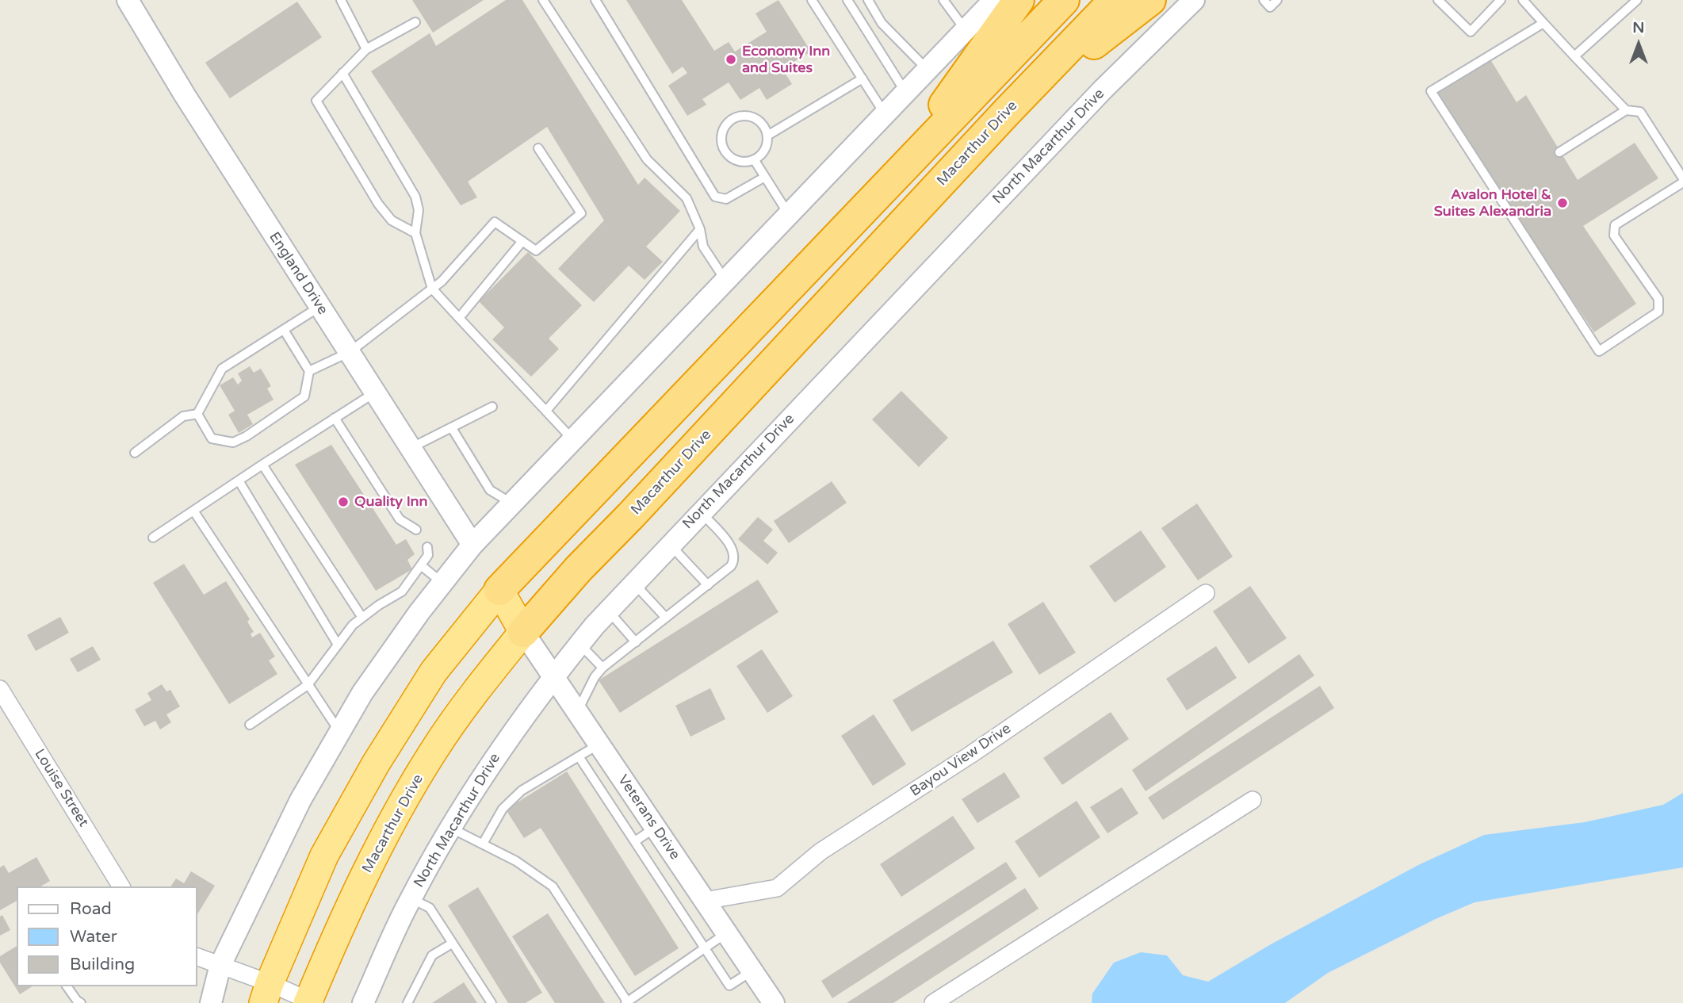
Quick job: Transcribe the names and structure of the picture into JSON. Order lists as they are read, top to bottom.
{
  "streets": {
    "highway": ["Macarthur Drive"],
    "street": [
      "North Macarthur Drive",
      "England Drive",
      "Bayou View Drive",
      "Louise Street",
      "Veterans Drive"
    ]
  },
  "crossings": [
    ["Macarthur Drive", "Veterans Drive"],
    ["North Macarthur Drive", "Veterans Drive"],
    ["Bayou View Drive", "Veterans Drive"]
  ],
  "places": ["Economy Inn and Suites", "Avalon Hotel & Suites Alexandria", "Quality Inn"],
  "legend": ["Road", "Water", "Building"],
  "north": "top"
}
